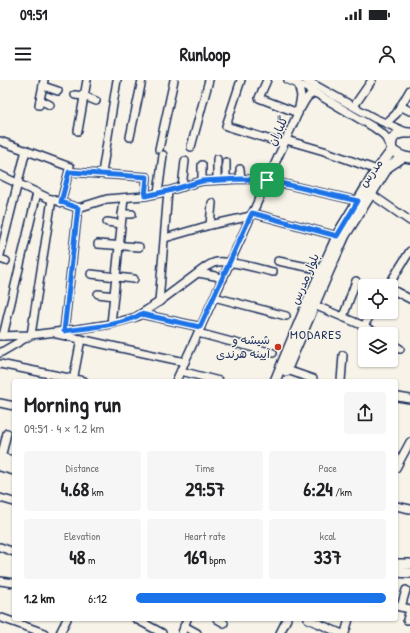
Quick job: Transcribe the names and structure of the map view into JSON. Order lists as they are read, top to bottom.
{
  "streets": {
    "main road": ["مدرس", "بلوار مدرس"],
    "street": ["گلباران"]
  },
  "crossings": [
    ["مدرس", "بلوار مدرس"]
  ],
  "districts": ["MODARES"],
  "places": ["شیشه و آیینه هرندی"],
  "page": {
    "status": "09:51",
    "header": "Runloop",
    "heading": ["Morning run", "09:51 · 4 × 1.2 km"],
    "stats": [
      ["Distance", "4.68 km"],
      ["Time", "29:57"],
      ["Pace", "6:24 /km"],
      ["Elevation", "48 m"],
      ["Heart rate", "169 bpm"],
      ["kcal", "337"]
    ],
    "list": [
      {
        "name": "1.2 km",
        "note": "6:12"
      }
    ]
  }
}
